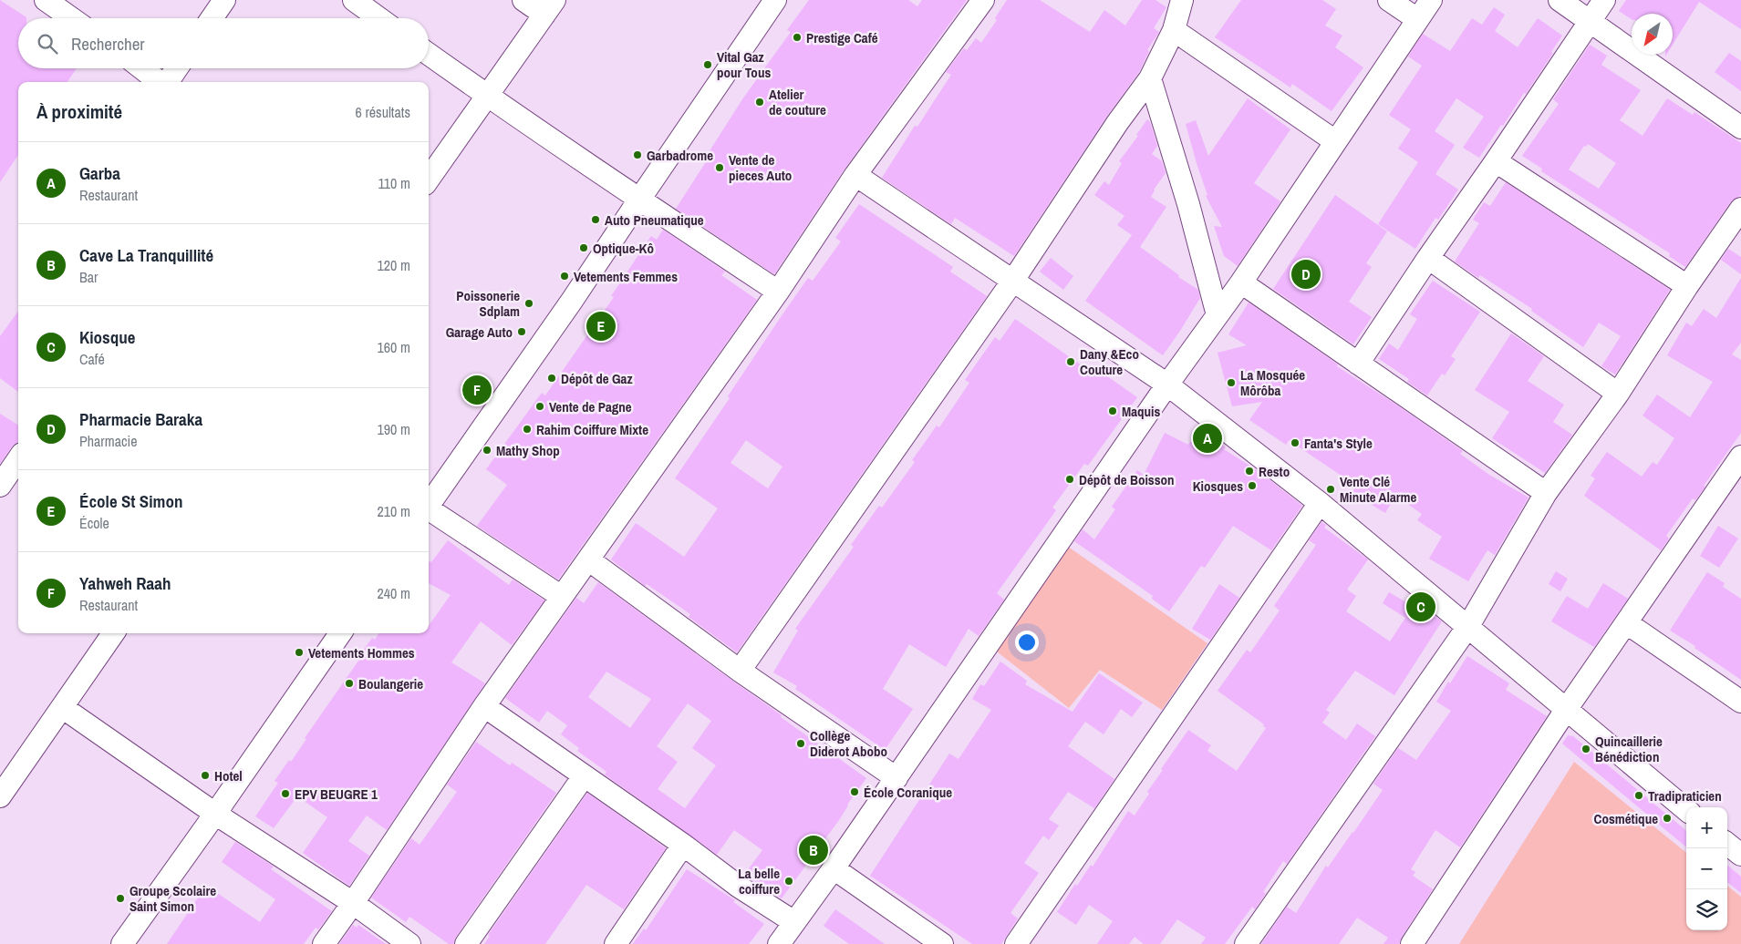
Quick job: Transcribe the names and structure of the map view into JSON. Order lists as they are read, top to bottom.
{
  "places": [
    "Prestige Café",
    "Vital Gaz pour Tous",
    "Atelier de couture",
    "Garbadrome",
    "Vente de pieces Auto",
    "Auto Pneumatique",
    "Optique-Kô",
    "Vetements Femmes",
    "Poissonerie Sdplam",
    "Garage Auto",
    "Dany &Eco Couture",
    "Dépôt de Gaz",
    "La Mosquée Môrôba",
    "Vente de Pagne",
    "Maquis",
    "Rahim Coiffure Mixte",
    "Fanta's Style",
    "Mathy Shop",
    "Resto",
    "Dépôt de Boisson",
    "Kiosques",
    "Vente Clé Minute Alarme",
    "Vetements Hommes",
    "Boulangerie",
    "Collège Diderot Abobo",
    "Quincaillerie Bénédiction",
    "Hotel",
    "École Coranique",
    "EPV BEUGRE 1",
    "Tradipraticien",
    "Cosmétique",
    "La belle coiffure",
    "Groupe Scolaire Saint Simon"
  ],
  "north": "bottom left",
  "page": {
    "search": "Rechercher",
    "heading": ["À proximité", "6 résultats"],
    "list": [
      {
        "mark": "A",
        "name": "Garba",
        "note": "Restaurant",
        "value": "110 m"
      },
      {
        "mark": "B",
        "name": "Cave La Tranquillité",
        "note": "Bar",
        "value": "120 m"
      },
      {
        "mark": "C",
        "name": "Kiosque",
        "note": "Café",
        "value": "160 m"
      },
      {
        "mark": "D",
        "name": "Pharmacie Baraka",
        "note": "Pharmacie",
        "value": "190 m"
      },
      {
        "mark": "E",
        "name": "École St Simon",
        "note": "École",
        "value": "210 m"
      },
      {
        "mark": "F",
        "name": "Yahweh Raah",
        "note": "Restaurant",
        "value": "240 m"
      }
    ],
    "pins": [
      "D",
      "E",
      "F",
      "A",
      "C",
      "B"
    ],
    "map_buttons": ["+", "−"]
  }
}
